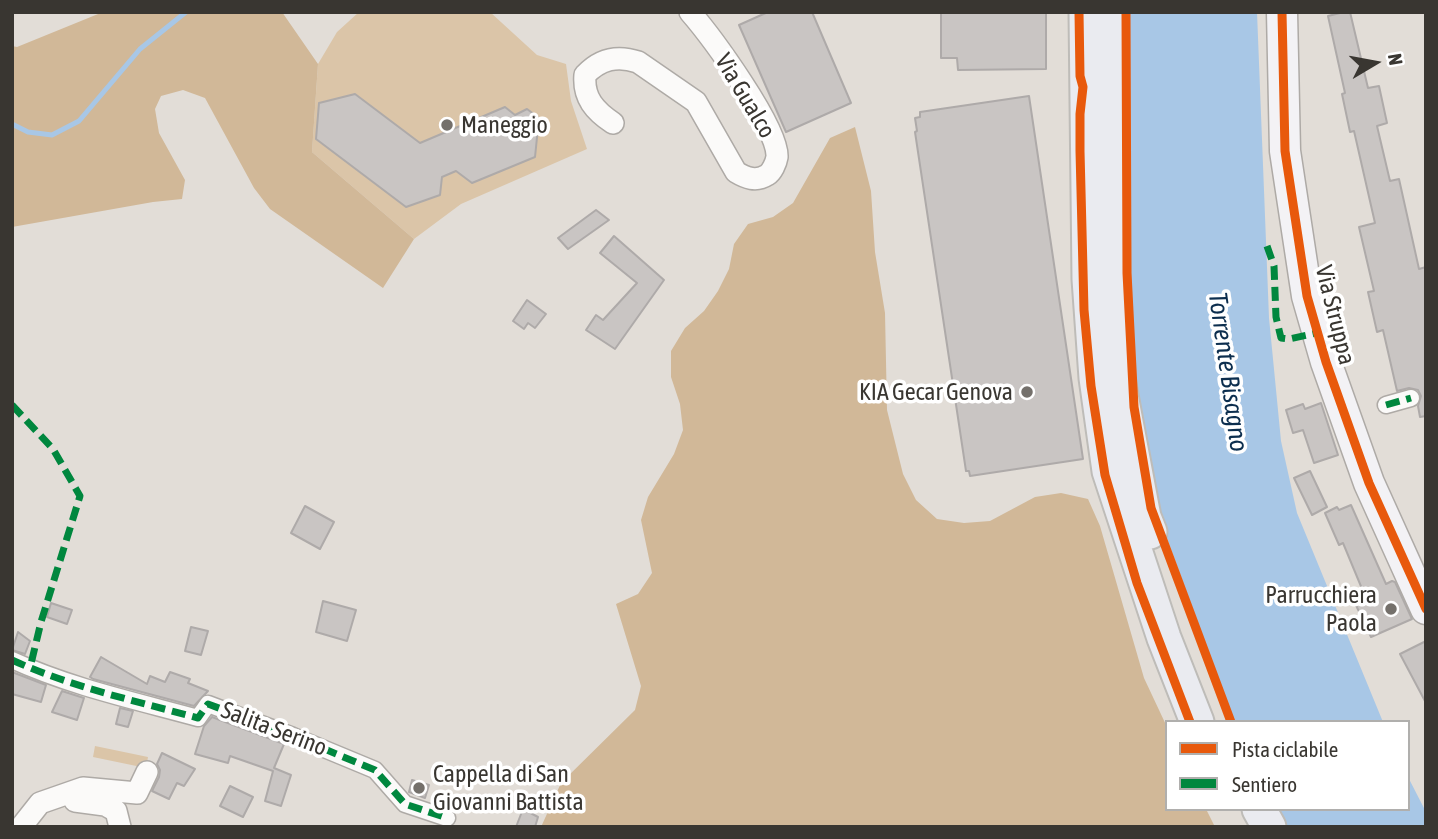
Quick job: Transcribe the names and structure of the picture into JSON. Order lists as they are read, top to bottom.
{
  "streets": {
    "main road": ["Via Struppa"],
    "street": ["Via Gualco", "Salita Serino"]
  },
  "water": ["Torrente Bisagno"],
  "places": [
    "Maneggio",
    "KIA Gecar Genova",
    "Parrucchiera Paola",
    "Cappella di San Giovanni Battista"
  ],
  "legend": ["Pista ciclabile", "Sentiero"],
  "north": "right"
}
